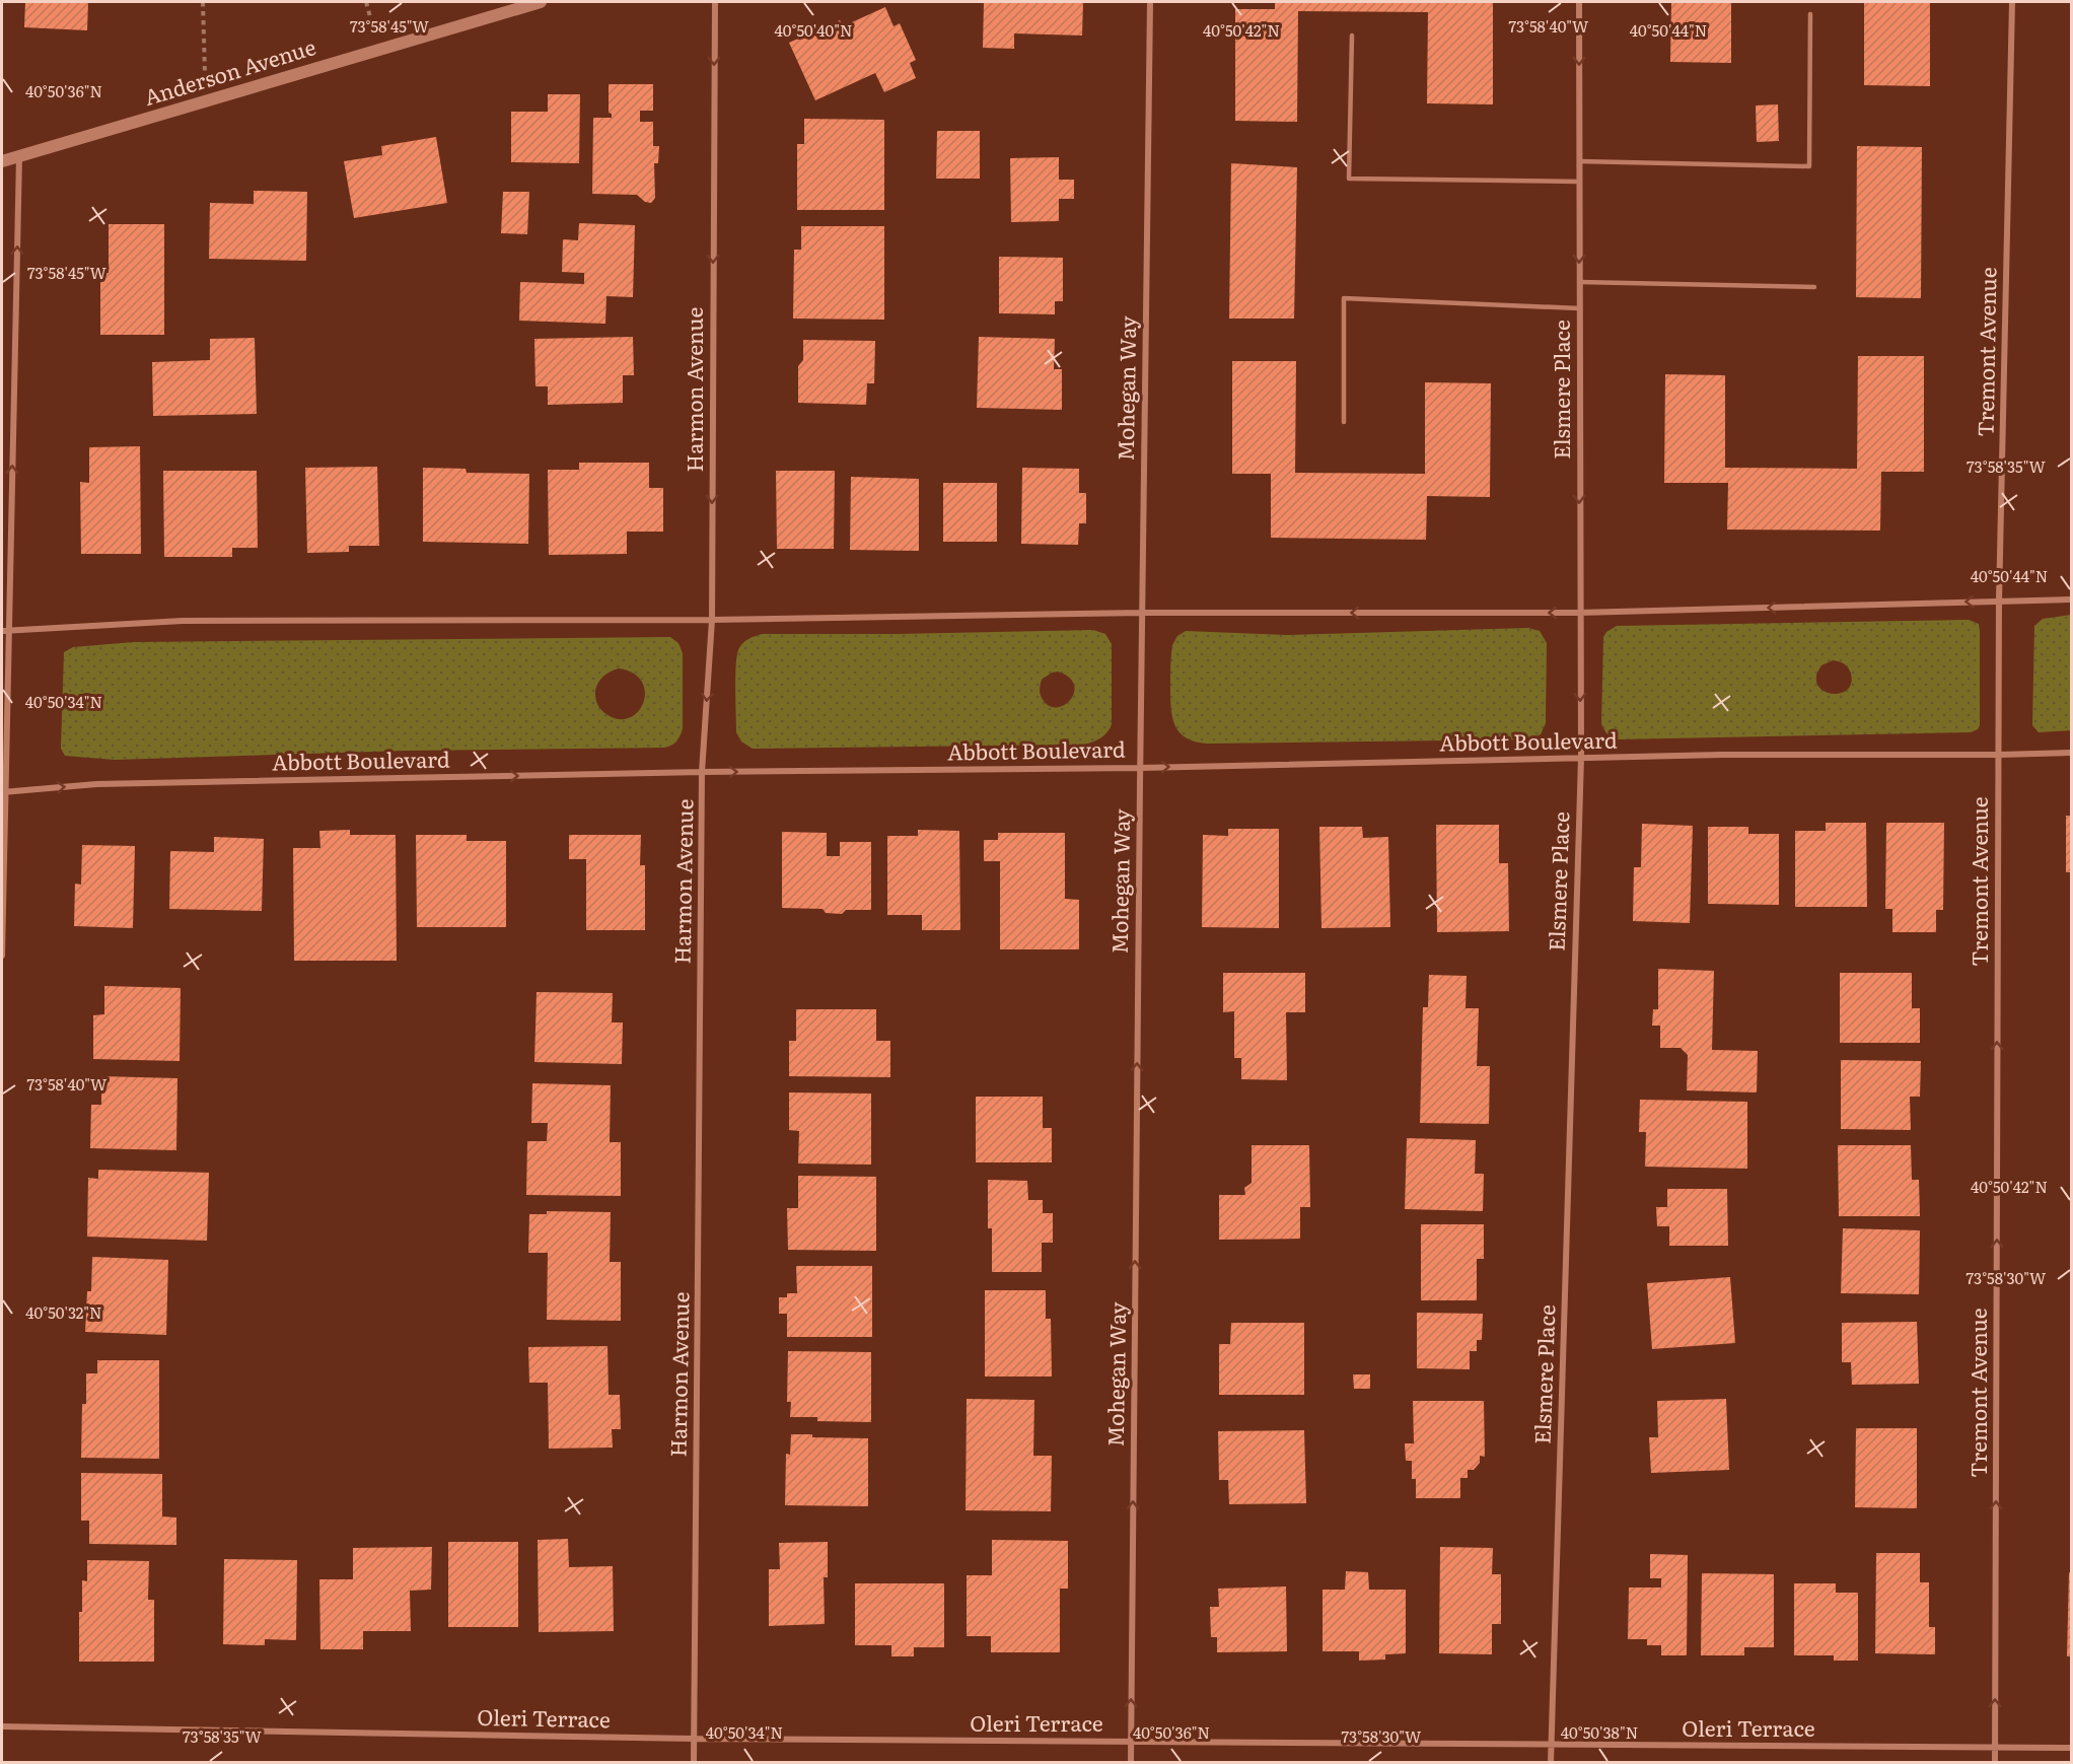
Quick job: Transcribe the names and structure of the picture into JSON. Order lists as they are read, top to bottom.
{
  "streets": {
    "main road": ["Anderson Avenue"],
    "street": [
      "Tremont Avenue",
      "Mohegan Way",
      "Harmon Avenue",
      "Elsmere Place",
      "Abbott Boulevard",
      "Oleri Terrace"
    ]
  },
  "crossings": [
    ["Tremont Avenue", "Abbott Boulevard"],
    ["Tremont Avenue", "Oleri Terrace"],
    ["Mohegan Way", "Abbott Boulevard"],
    ["Mohegan Way", "Oleri Terrace"],
    ["Harmon Avenue", "Abbott Boulevard"],
    ["Harmon Avenue", "Oleri Terrace"],
    ["Elsmere Place", "Abbott Boulevard"],
    ["Elsmere Place", "Oleri Terrace"]
  ],
  "one_way": [
    "Tremont Avenue",
    "Mohegan Way",
    "Harmon Avenue",
    "Elsmere Place",
    "Abbott Boulevard"
  ],
  "coordinates": [
    "73°58'45\"W",
    "73°58'40\"W",
    "40°50'40\"N",
    "40°50'42\"N",
    "40°50'44\"N",
    "40°50'36\"N",
    "73°58'35\"W",
    "40°50'34\"N",
    "73°58'30\"W",
    "40°50'32\"N",
    "40°50'38\"N"
  ]
}
